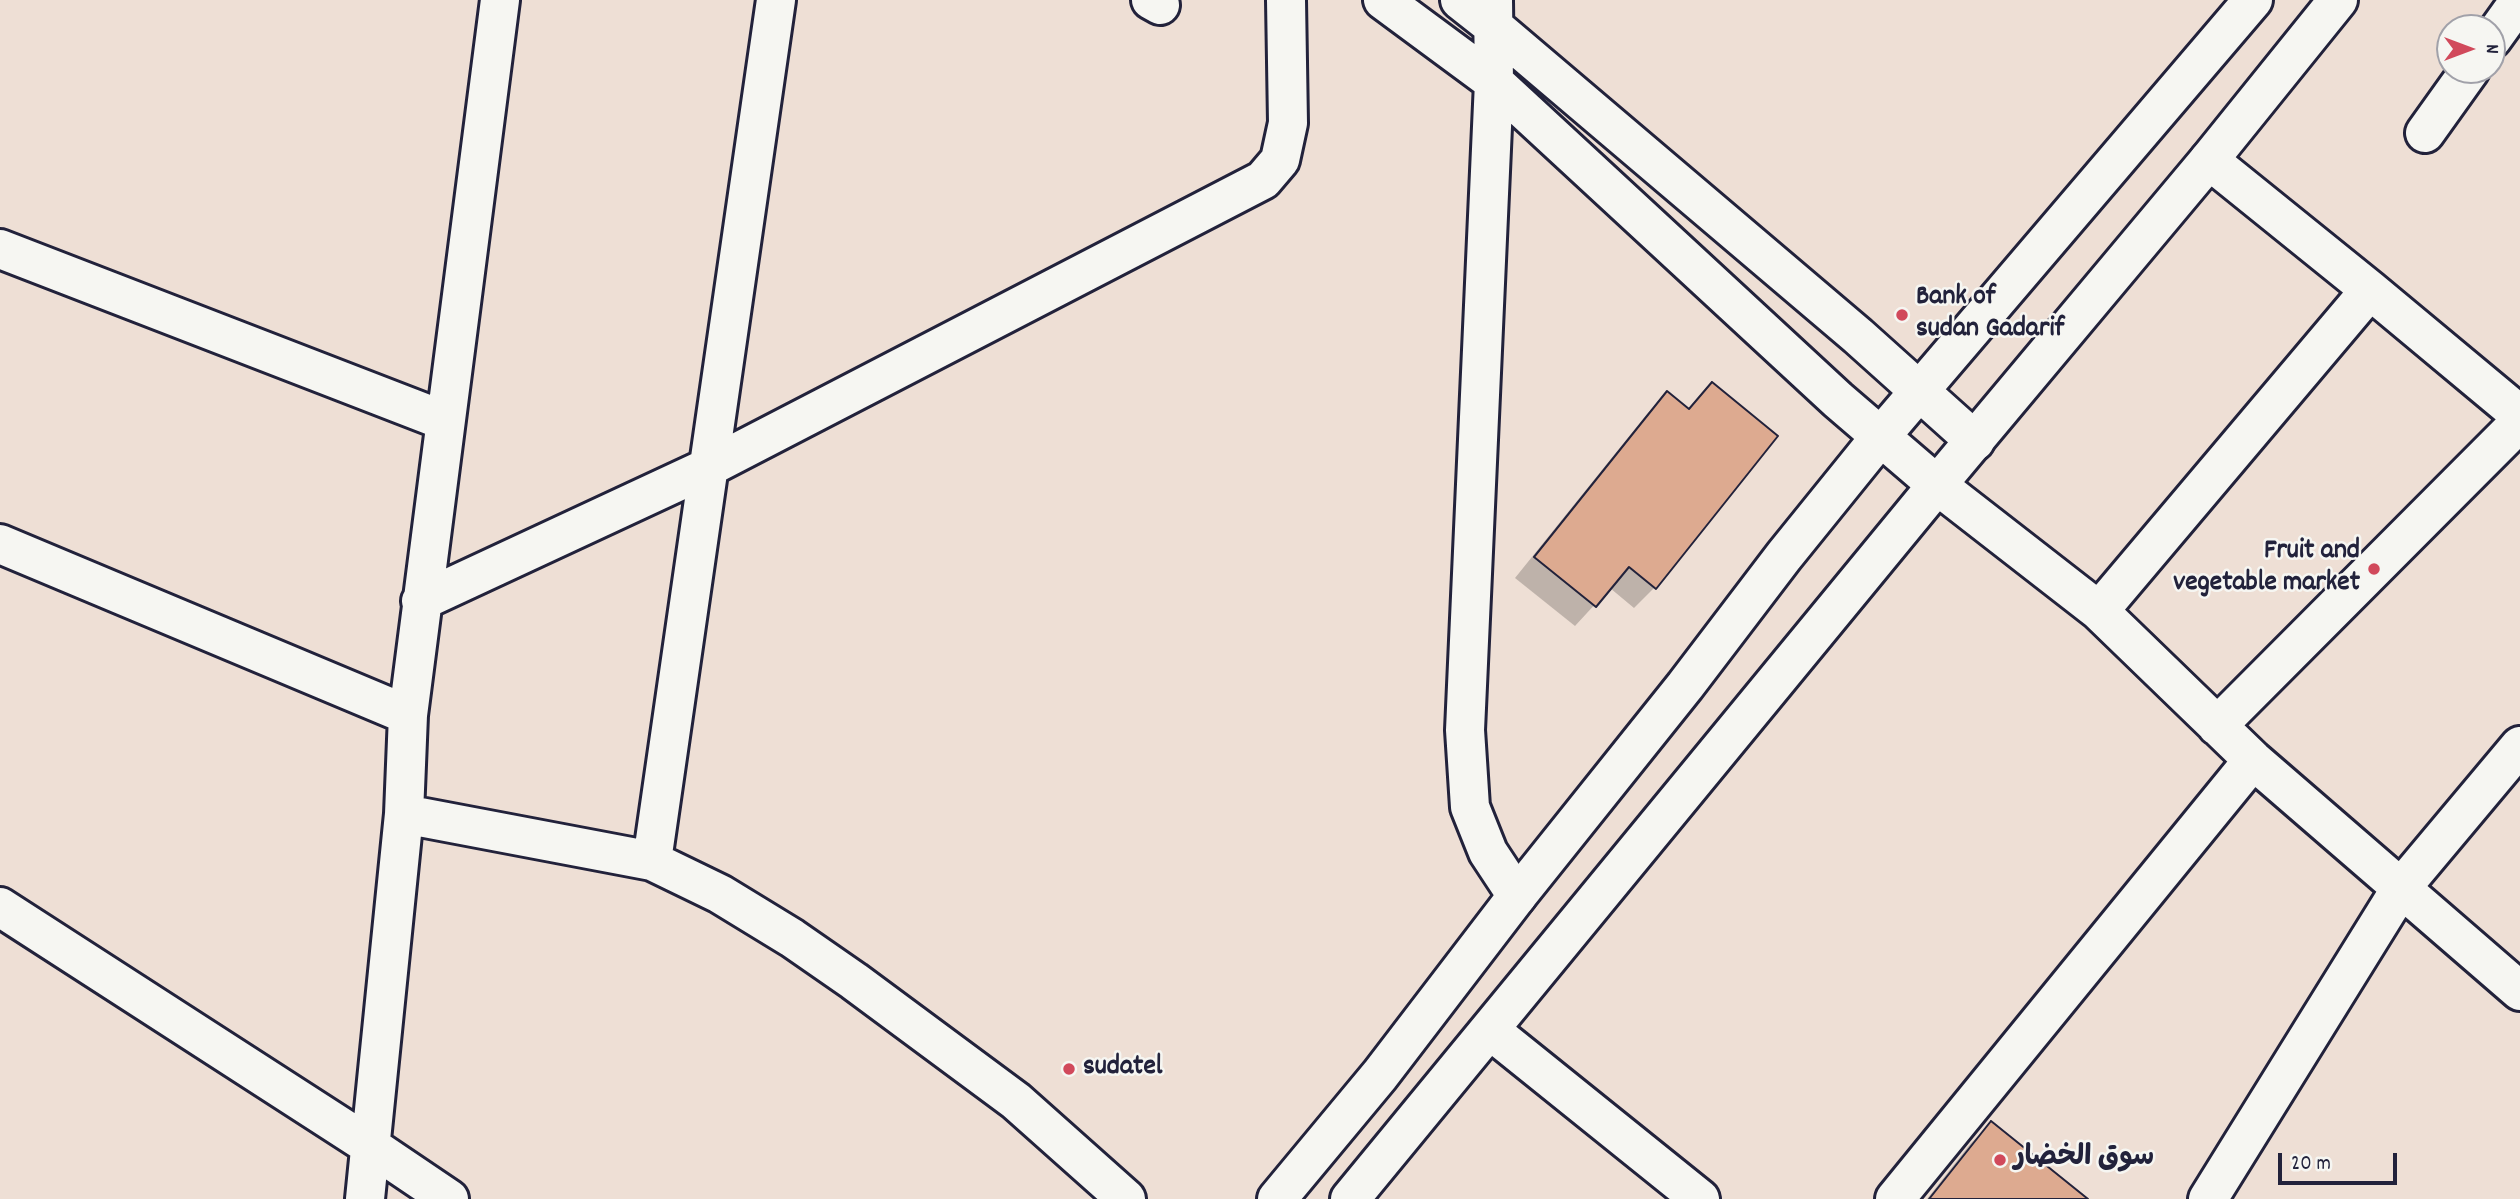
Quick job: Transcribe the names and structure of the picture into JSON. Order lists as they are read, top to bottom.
{
  "places": [
    "Bank of sudan Gadarif",
    "Fruit and vegetable market",
    "sudatel",
    "سوق الخضار"
  ],
  "scale_bar": "20 m",
  "north": "right"
}
